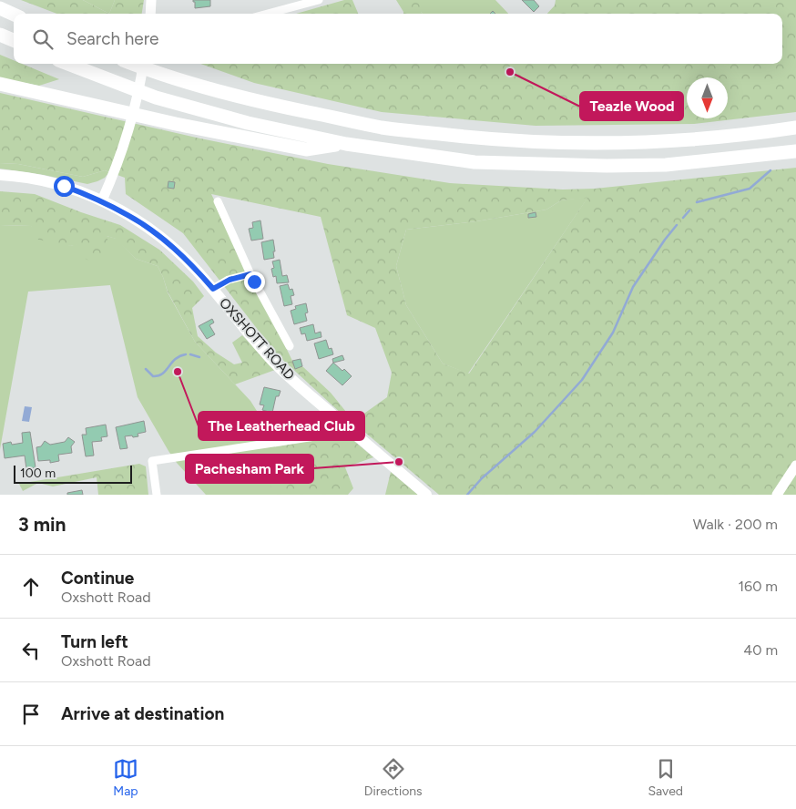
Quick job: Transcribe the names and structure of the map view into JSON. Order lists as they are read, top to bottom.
{
  "streets": {
    "main road": ["OXSHOTT ROAD"]
  },
  "places": ["Teazle Wood", "The Leatherhead Club", "Pachesham Park"],
  "scale_bar": "100 m",
  "north": "bottom",
  "page": {
    "search": "Search here",
    "scale": "100 m",
    "heading": ["3 min", "Walk · 200 m"],
    "list": [
      ["Continue", "Oxshott Road", "160 m"],
      ["Turn left", "Oxshott Road", "40 m"],
      "Arrive at destination"
    ],
    "nav": ["Map", "Directions", "Saved"]
  }
}
